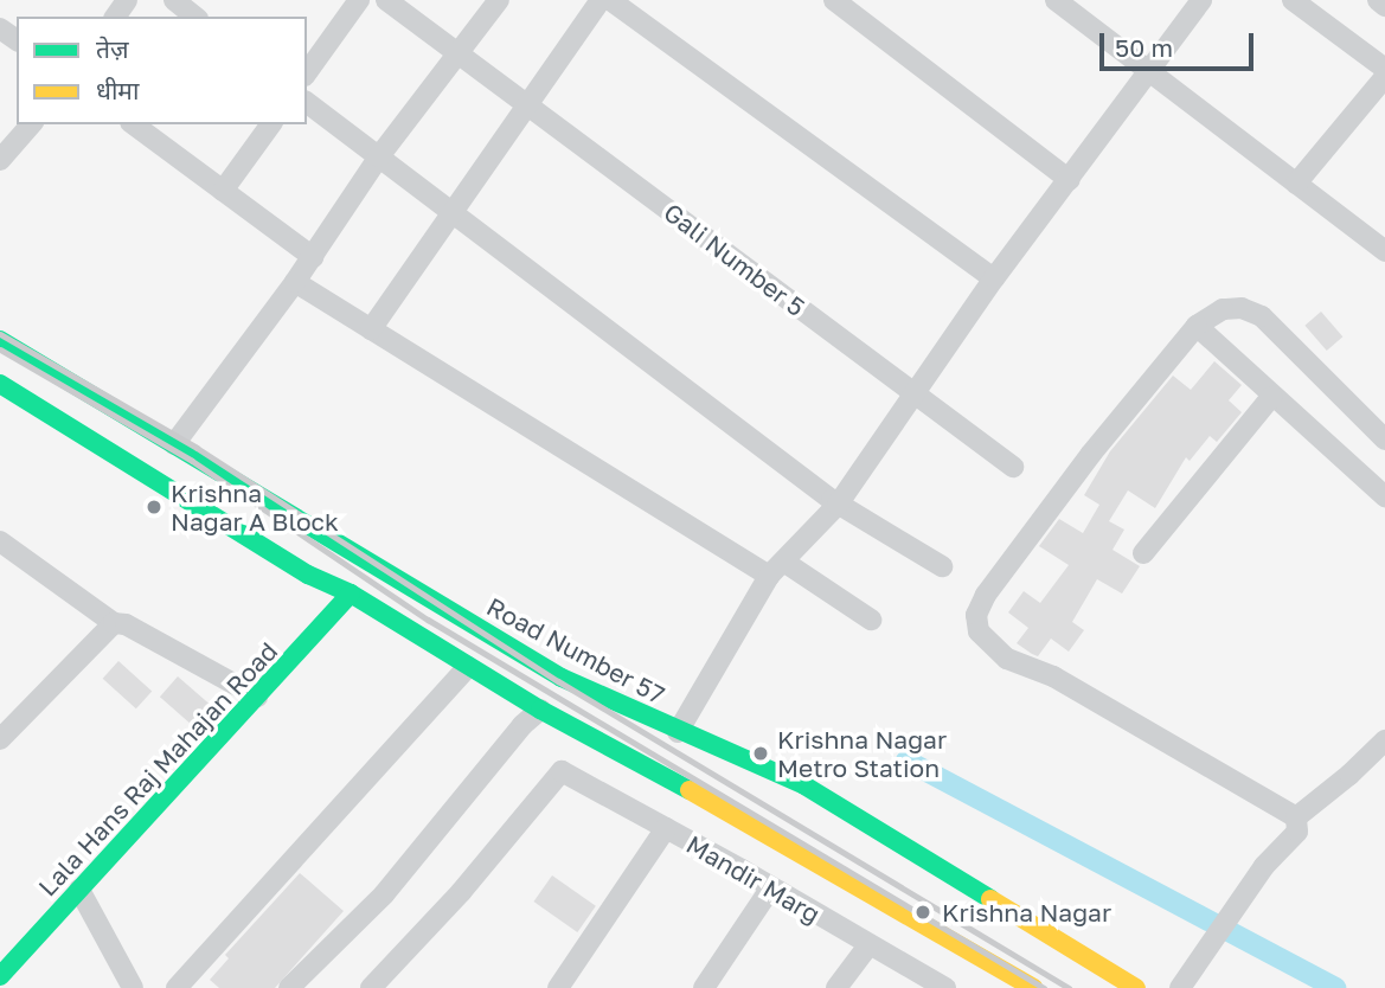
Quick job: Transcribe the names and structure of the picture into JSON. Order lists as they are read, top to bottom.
{
  "streets": {
    "main road": ["Road Number 57", "Lala Hans Raj Mahajan Road"],
    "street": ["Gali Number 5", "Mandir Marg"]
  },
  "places": ["Krishna Nagar A Block", "Krishna Nagar Metro Station", "Krishna Nagar"],
  "legend": ["तेज़", "धीमा"],
  "scale_bar": "50 m"
}
